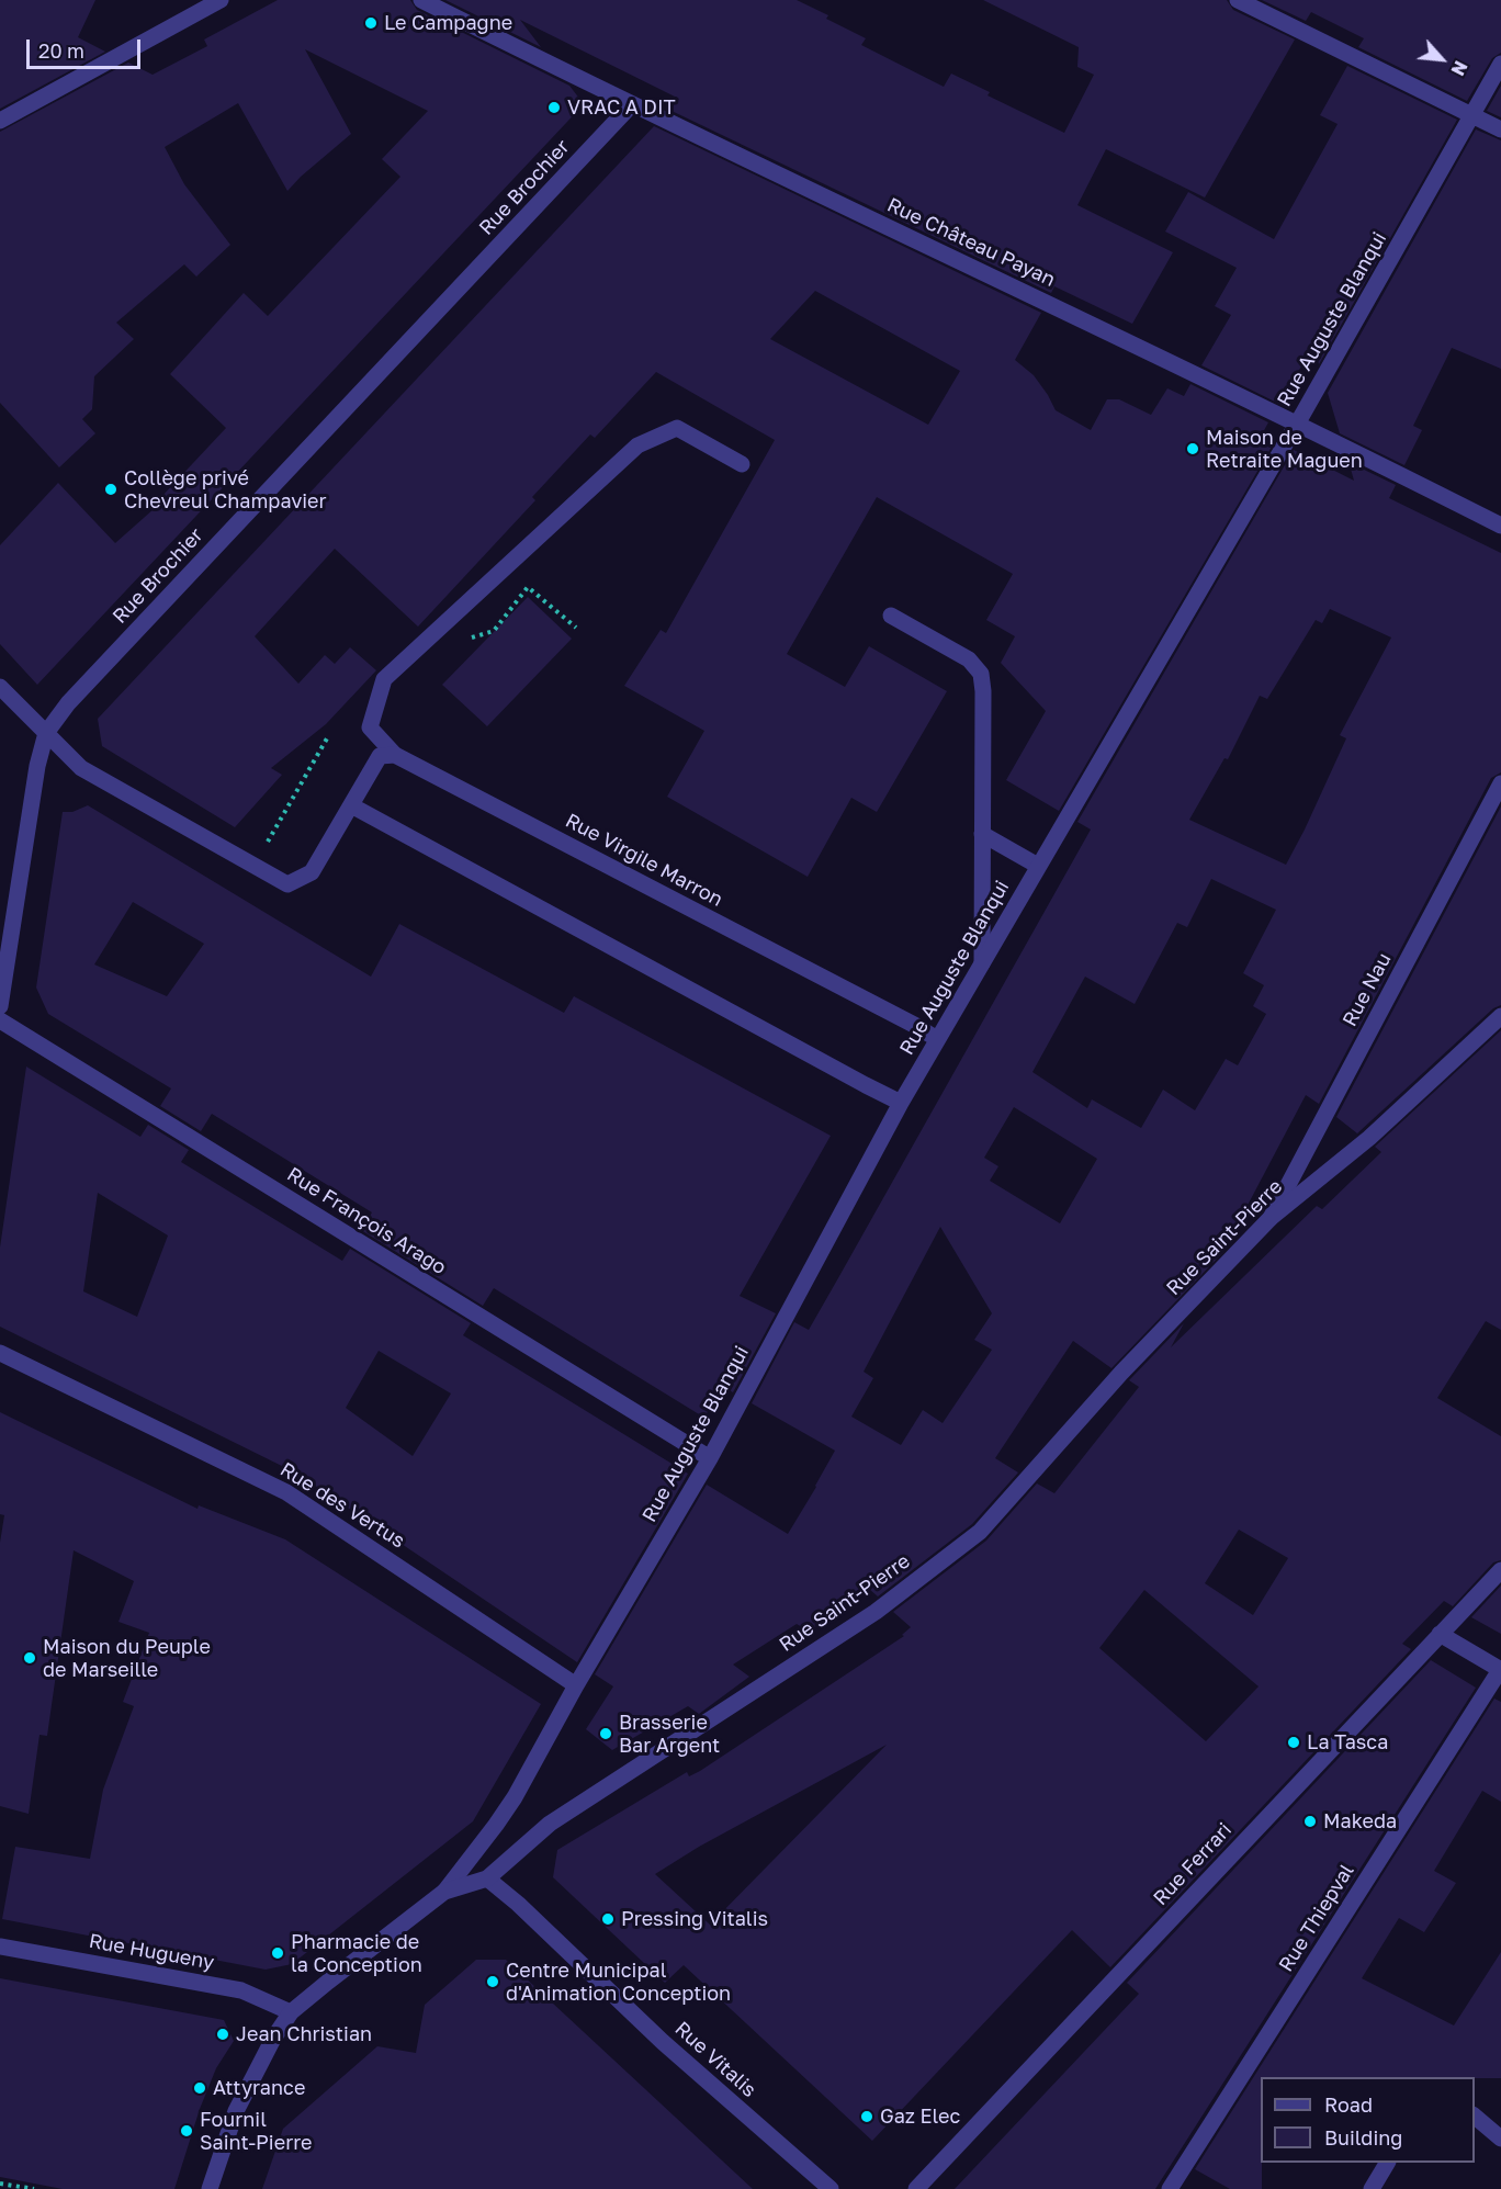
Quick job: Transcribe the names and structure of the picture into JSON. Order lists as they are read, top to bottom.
{
  "streets": {
    "street": [
      "Rue Brochier",
      "Rue Château Payan",
      "Rue Auguste Blanqui",
      "Rue Virgile Marron",
      "Rue Nau",
      "Rue François Arago",
      "Rue Saint-Pierre",
      "Rue des Vertus",
      "Rue Ferrari",
      "Rue Thiepval",
      "Rue Hugueny",
      "Rue Vitalis"
    ]
  },
  "crossings": [
    ["Rue Brochier", "Rue Château Payan"],
    ["Rue Château Payan", "Rue Auguste Blanqui"],
    ["Rue Auguste Blanqui", "Rue Virgile Marron"],
    ["Rue Auguste Blanqui", "Rue François Arago"],
    ["Rue Auguste Blanqui", "Rue Saint-Pierre"],
    ["Rue Auguste Blanqui", "Rue des Vertus"],
    ["Rue Nau", "Rue Saint-Pierre"],
    ["Rue Saint-Pierre", "Rue Hugueny"],
    ["Rue Saint-Pierre", "Rue Vitalis"]
  ],
  "places": [
    "Le Campagne",
    "VRAC A DIT",
    "Maison de Retraite Maguen",
    "Collège privé Chevreul Champavier",
    "Maison du Peuple de Marseille",
    "Brasserie Bar Argent",
    "La Tasca",
    "Makeda",
    "Pressing Vitalis",
    "Pharmacie de la Conception",
    "Centre Municipal d'Animation Conception",
    "Jean Christian",
    "Attyrance",
    "Gaz Elec",
    "Fournil Saint-Pierre"
  ],
  "legend": ["Road", "Building"],
  "scale_bar": "20 m",
  "north": "bottom right"
}
